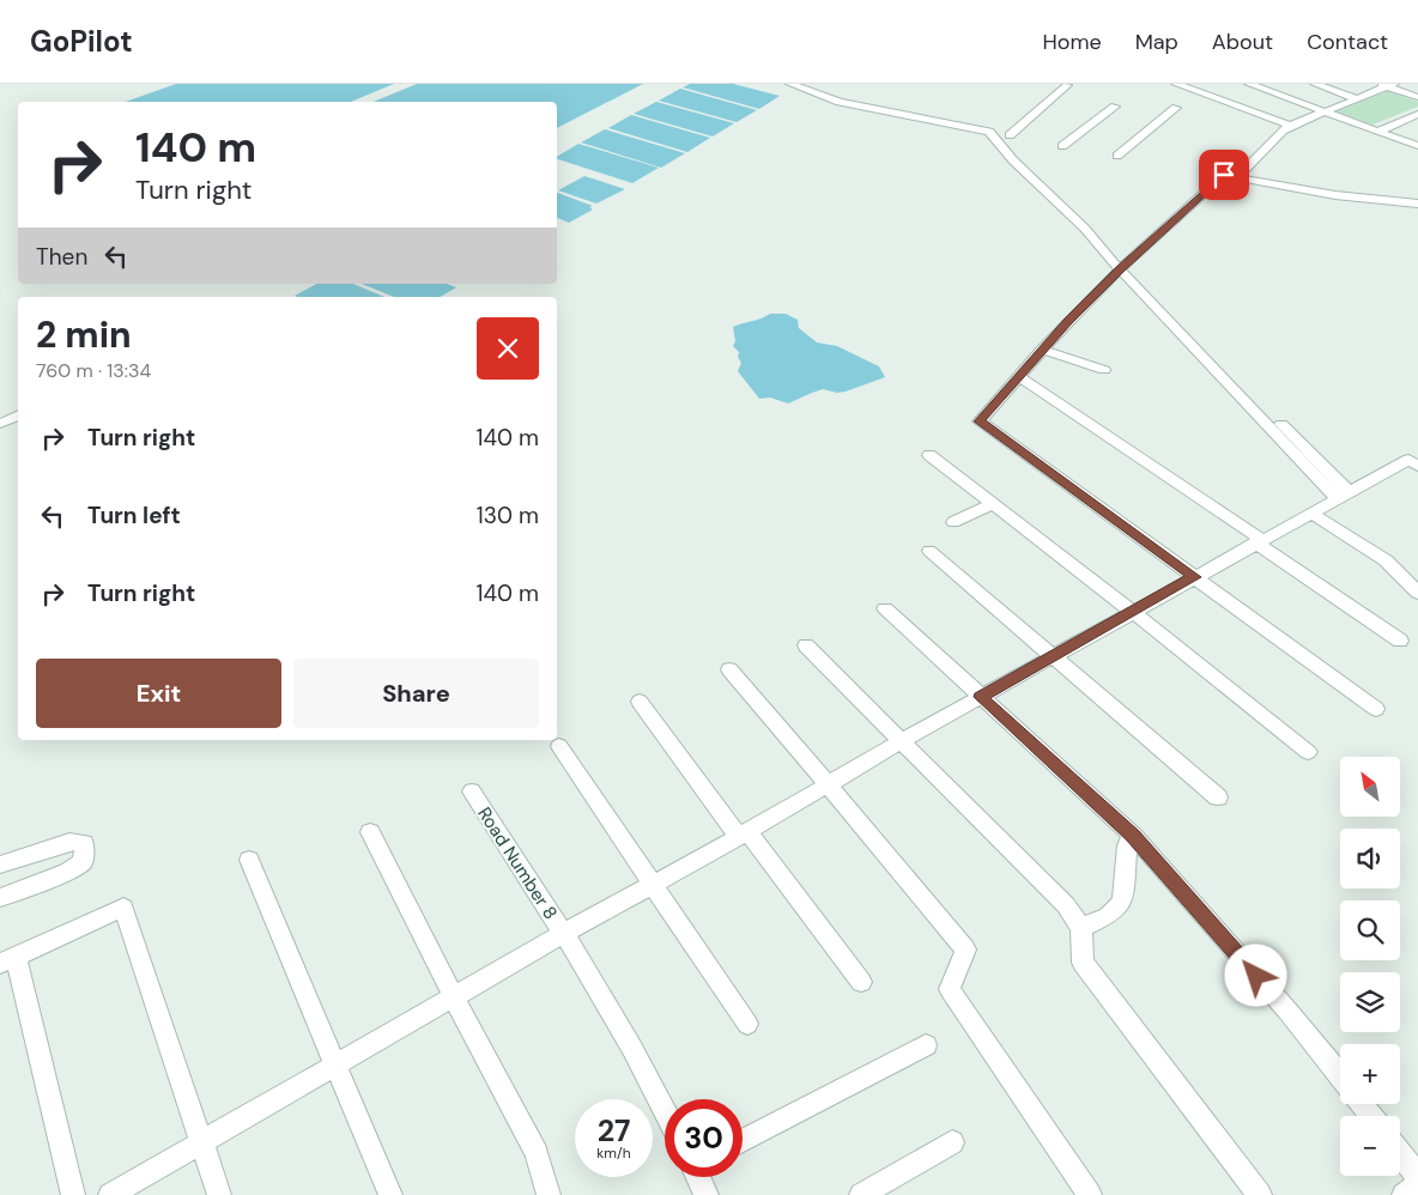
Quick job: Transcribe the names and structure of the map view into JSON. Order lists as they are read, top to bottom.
{
  "streets": {
    "street": ["Road Number 8"]
  },
  "north": "top left",
  "page": {
    "header": "GoPilot",
    "nav": [
      "Home",
      "Map",
      "About",
      "Contact"
    ],
    "turn": ["140 m", "Turn right"],
    "then": "Then",
    "heading": ["2 min", "760 m · 13:34"],
    "list": [
      {
        "name": "Turn right",
        "value": "140 m"
      },
      {
        "name": "Turn left",
        "value": "130 m"
      },
      {
        "name": "Turn right",
        "value": "140 m"
      }
    ],
    "buttons": ["Exit", "Share"],
    "map_buttons": ["+", "−"],
    "speed": "27 km/h",
    "limit": "30"
  }
}
